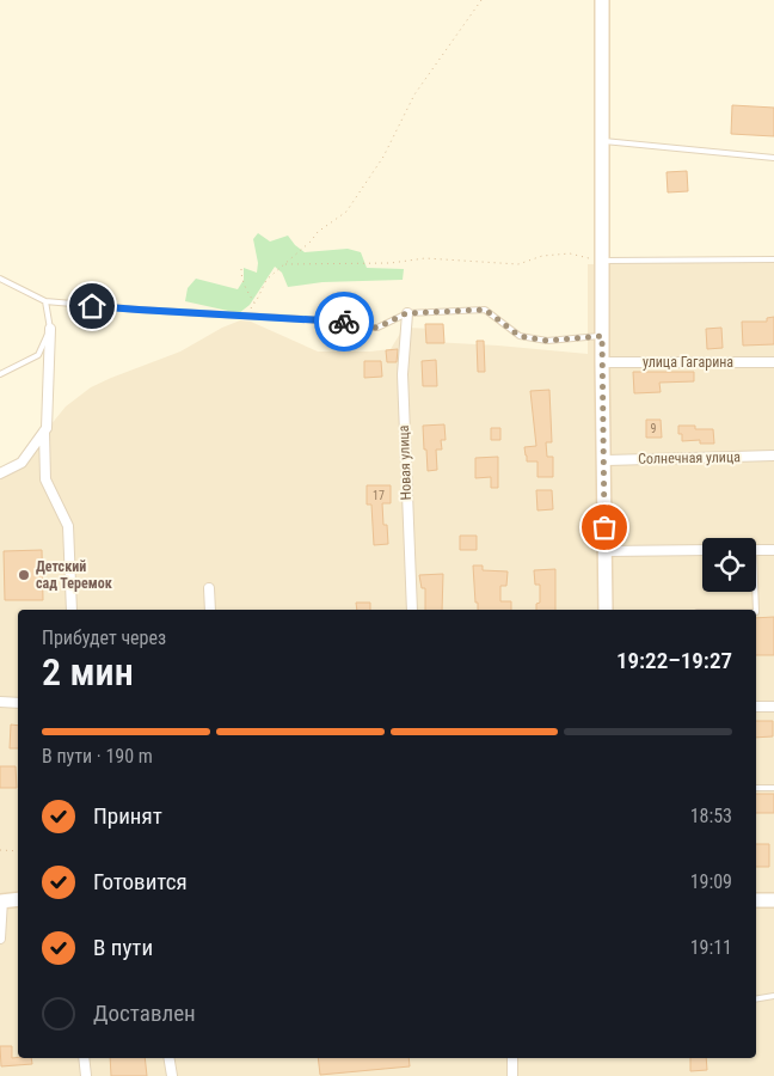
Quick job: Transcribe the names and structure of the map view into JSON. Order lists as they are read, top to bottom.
{
  "streets": {
    "street": ["улица Гагарина", "Солнечная улица", "Новая улица"]
  },
  "places": ["Детский сад Теремок"],
  "house_numbers": ["9", "17"],
  "page": {
    "heading": ["2 мин", "Прибудет через", "19:22–19:27"],
    "bar": "В пути · 190 m",
    "list": [
      ["Принят", "18:53"],
      ["Готовится", "19:09"],
      ["В пути", "19:11"],
      "Доставлен"
    ]
  }
}
